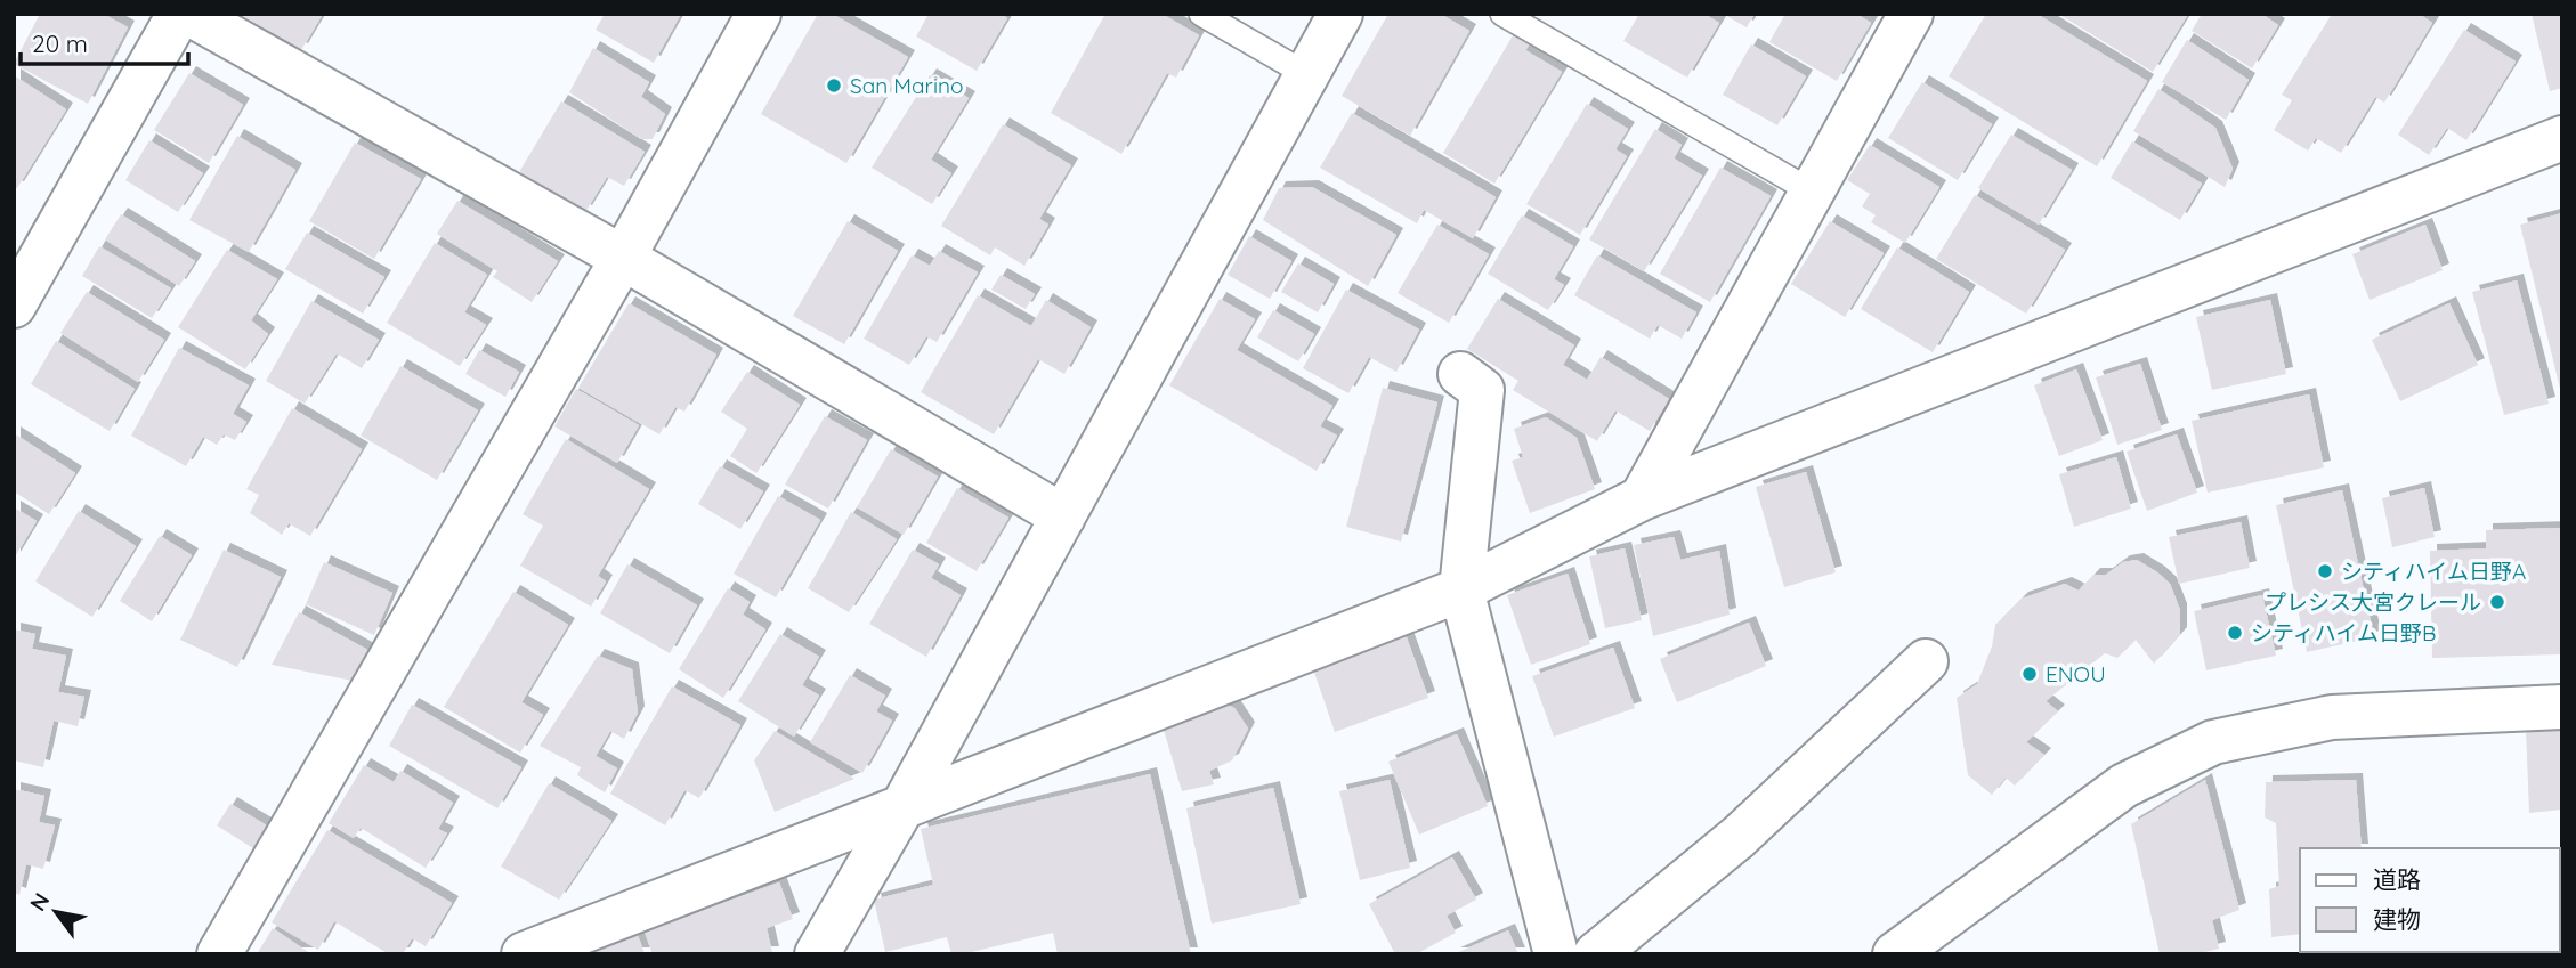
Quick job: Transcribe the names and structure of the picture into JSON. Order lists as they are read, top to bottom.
{
  "places": [
    "San Marino",
    "シティハイム日野A",
    "プレシス大宮クレール",
    "シティハイム日野B",
    "ENOU"
  ],
  "legend": ["道路", "建物"],
  "scale_bar": "20 m",
  "north": "top left"
}
